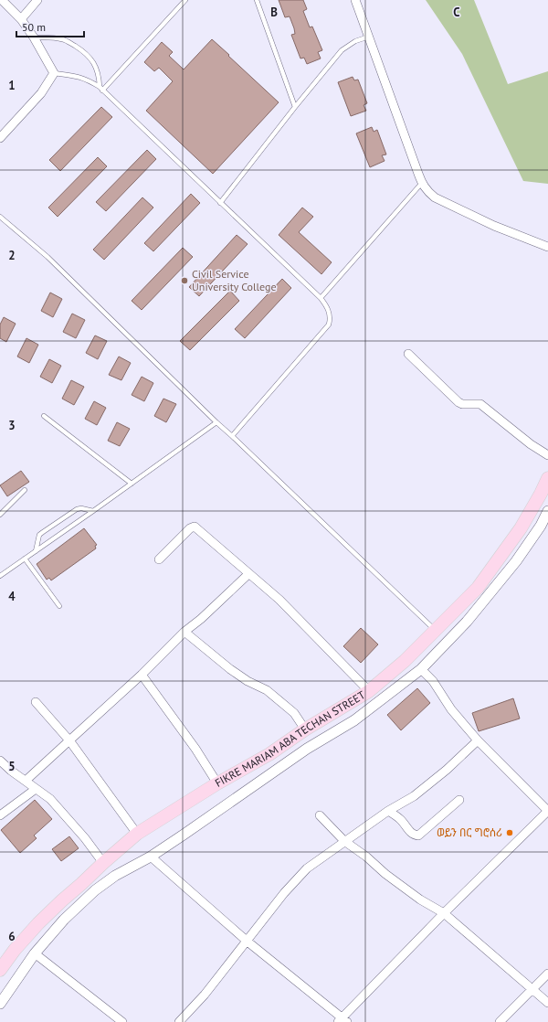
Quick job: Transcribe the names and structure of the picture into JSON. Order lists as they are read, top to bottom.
{
  "streets": {
    "main road": ["FIKRE MARIAM ABA TECHAN STREET"]
  },
  "places": ["Civil Service University College", "ወይን በር ግሮሰሪ"],
  "scale_bar": "50 m",
  "grid": {
    "columns": ["B", "C"],
    "rows": [
      "1",
      "2",
      "3",
      "4",
      "5",
      "6"
    ]
  }
}
